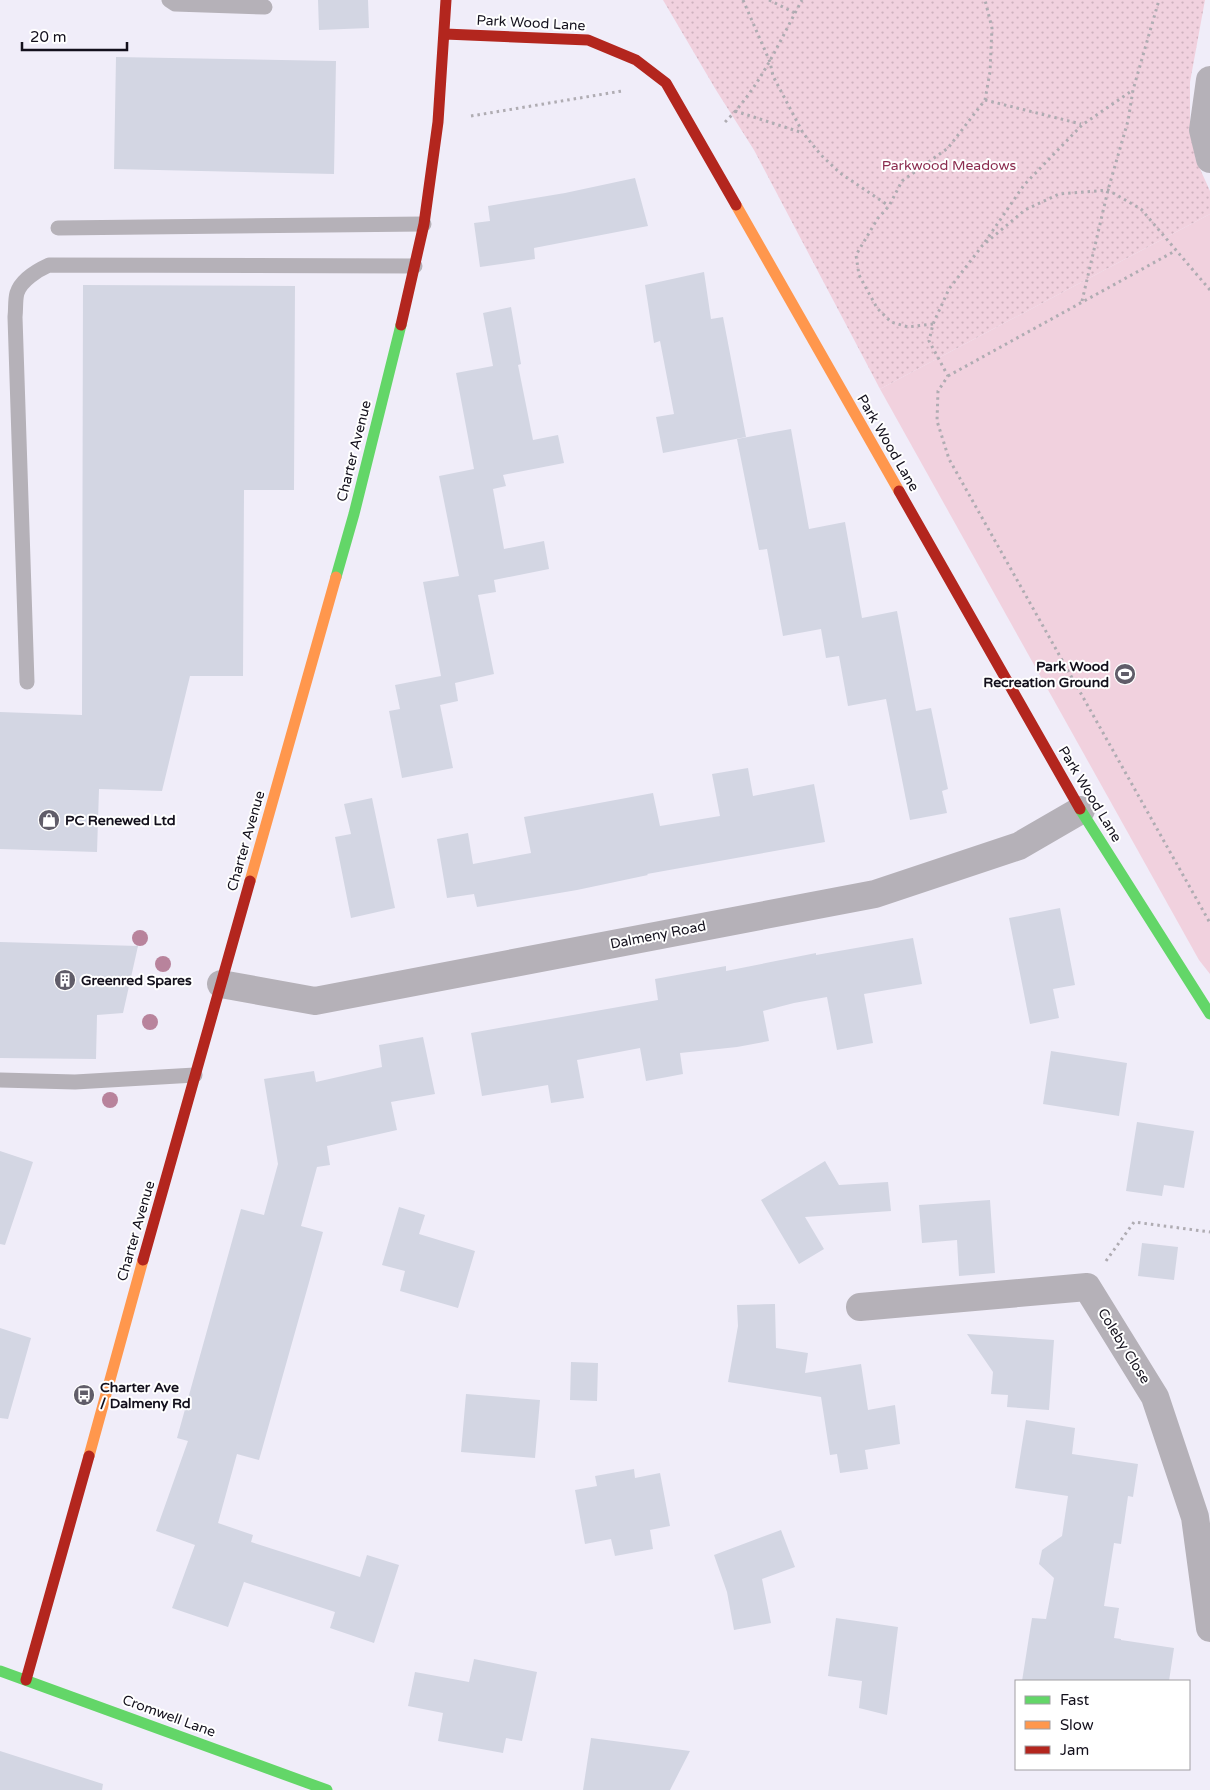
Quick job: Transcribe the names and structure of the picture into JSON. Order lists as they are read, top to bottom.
{
  "streets": {
    "street": [
      "Park Wood Lane",
      "Charter Avenue",
      "Dalmeny Road",
      "Coleby Close",
      "Cromwell Lane"
    ]
  },
  "crossings": [
    ["Park Wood Lane", "Charter Avenue"],
    ["Park Wood Lane", "Dalmeny Road"],
    ["Charter Avenue", "Dalmeny Road"],
    ["Charter Avenue", "Cromwell Lane"]
  ],
  "parks": ["Parkwood Meadows"],
  "places": {
    "sports": ["Park Wood Recreation Ground"],
    "shop": ["PC Renewed Ltd"],
    "building": ["Greenred Spares"],
    "bus stop": ["Charter Ave / Dalmeny Rd"]
  },
  "legend": ["Fast", "Slow", "Jam"],
  "scale_bar": "20 m"
}
